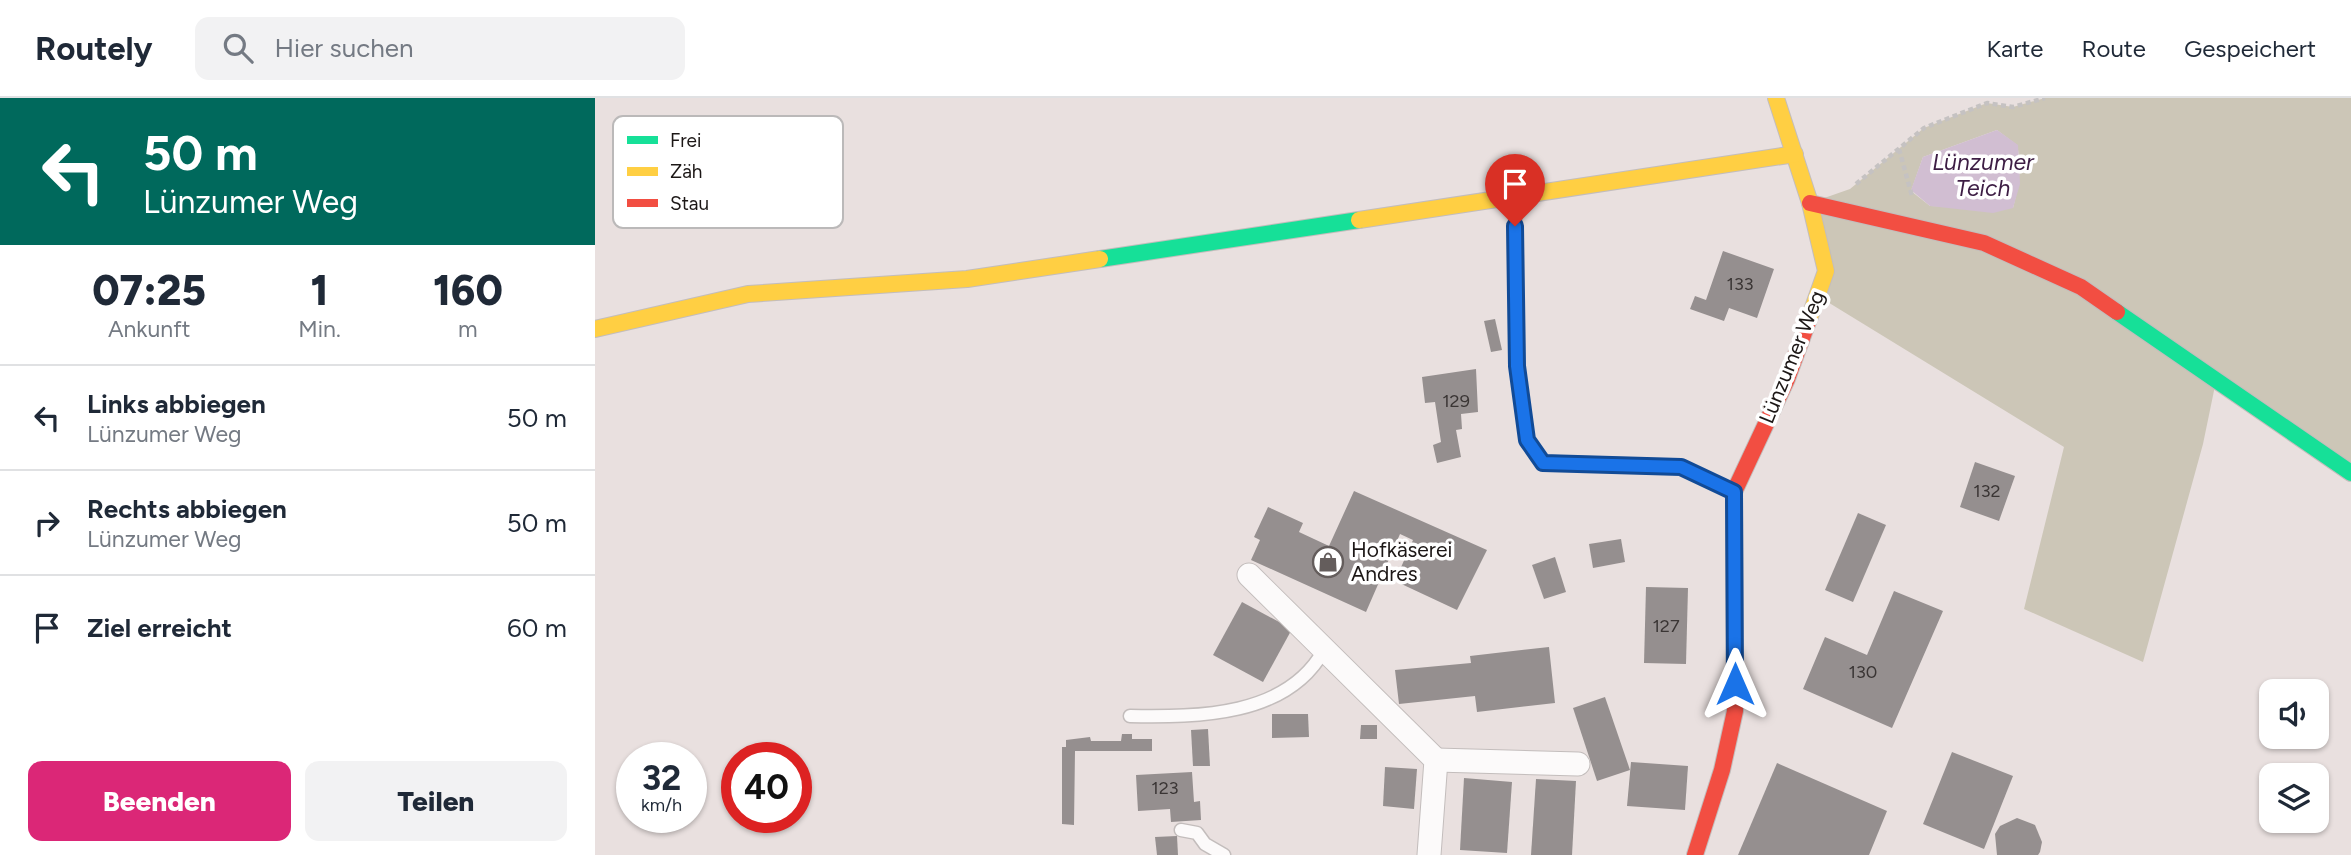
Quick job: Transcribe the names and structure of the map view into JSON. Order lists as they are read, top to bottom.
{
  "streets": {
    "street": ["Lünzumer Weg"]
  },
  "water": ["Lünzumer Teich"],
  "places": {
    "shop": ["Hofkäserei Andres"]
  },
  "house_numbers": [
    "133",
    "129",
    "132",
    "127",
    "130",
    "123"
  ],
  "legend": ["Frei", "Zäh", "Stau"],
  "page": {
    "header": "Routely",
    "search": "Hier suchen",
    "nav": ["Karte", "Route", "Gespeichert"],
    "turn": ["50 m", "Lünzumer Weg"],
    "eta": [
      "07:25",
      "Ankunft",
      "1",
      "Min.",
      "160",
      "m"
    ],
    "list": [
      {
        "name": "Links abbiegen",
        "note": "Lünzumer Weg",
        "value": "50 m"
      },
      {
        "name": "Rechts abbiegen",
        "note": "Lünzumer Weg",
        "value": "50 m"
      },
      {
        "name": "Ziel erreicht",
        "value": "60 m"
      }
    ],
    "speed": "32 km/h",
    "limit": "40",
    "buttons": ["Beenden", "Teilen"]
  }
}
